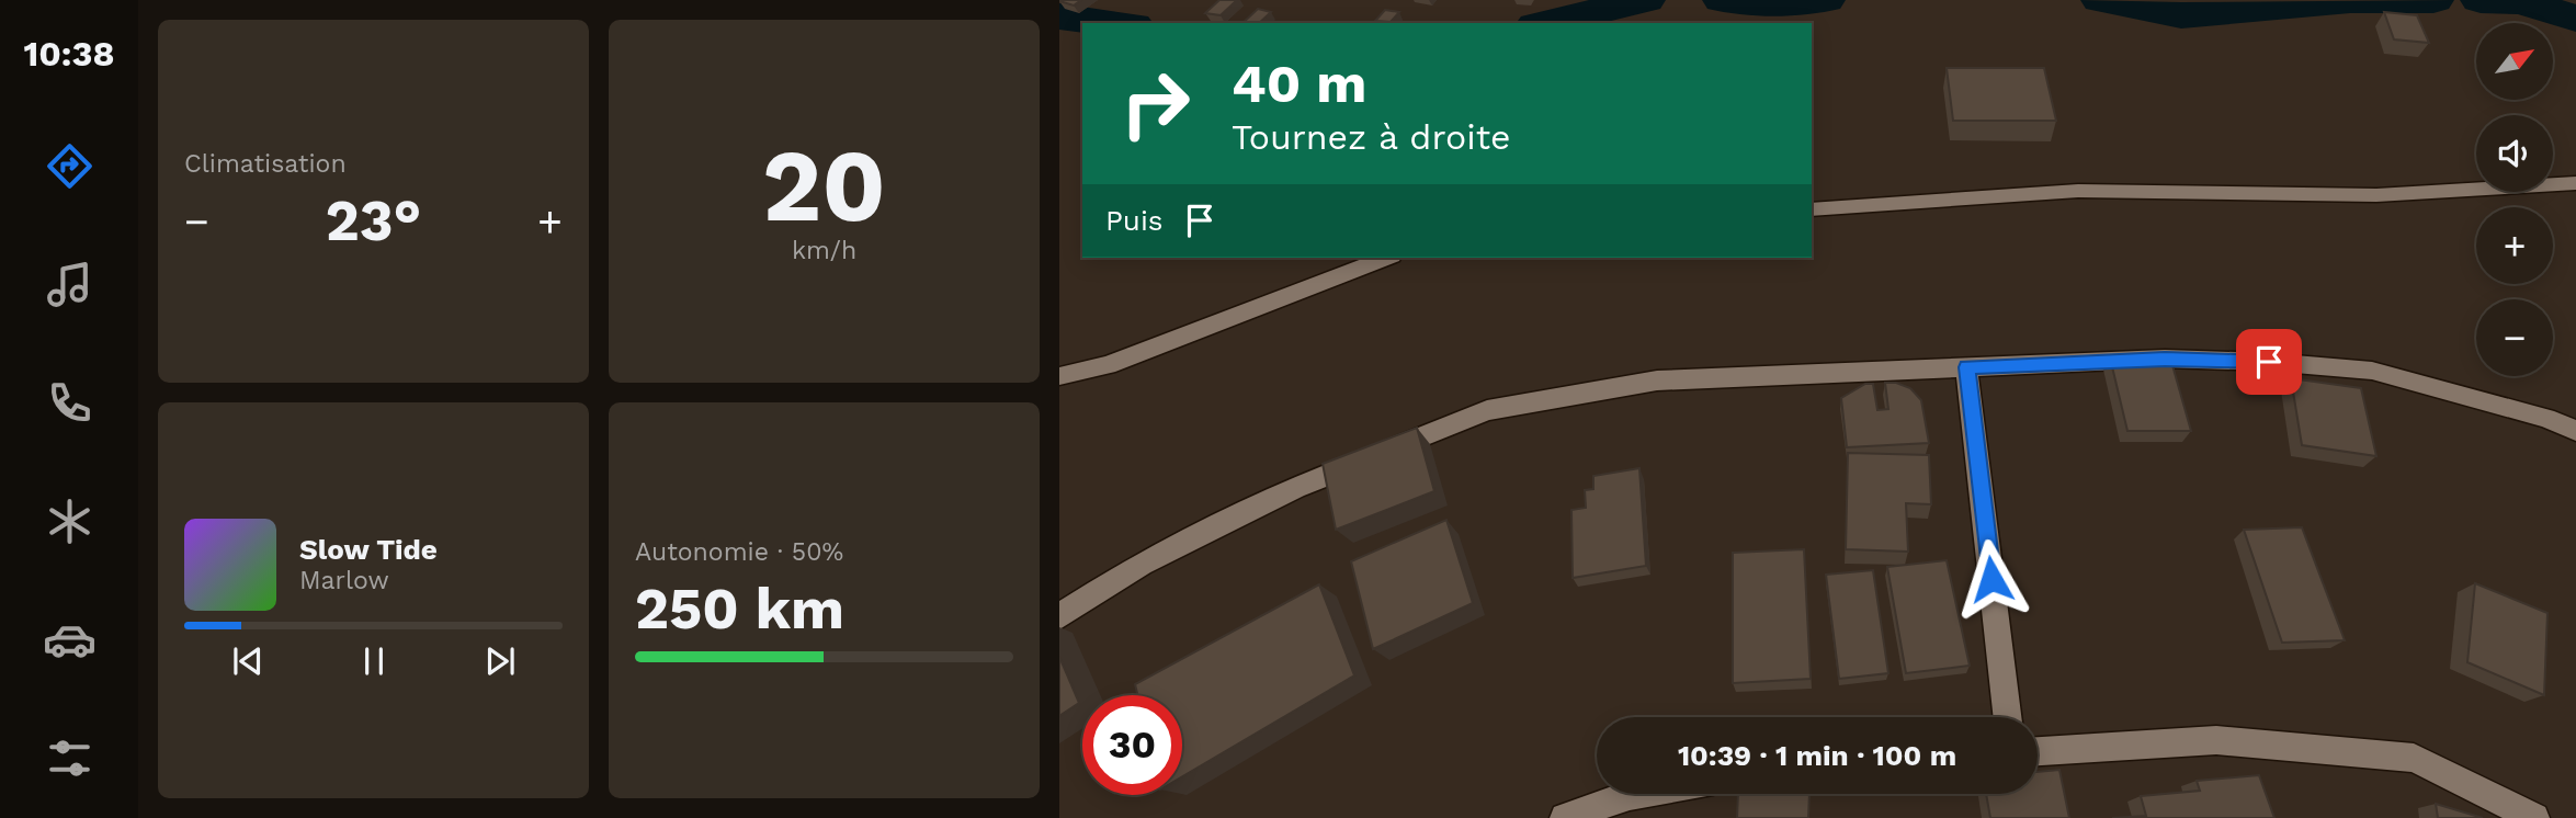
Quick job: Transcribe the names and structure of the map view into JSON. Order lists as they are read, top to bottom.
{
  "north": "top right",
  "page": {
    "tabs": "10:38",
    "tile": [
      "Climatisation",
      ["20", "km/h"],
      ["Autonomie · 50%", "250 km"]
    ],
    "map_buttons": ["+", "−"],
    "turn": ["40 m", "Tournez à droite"],
    "then": "Puis",
    "heat": ["−", "23°", "+"],
    "song": ["Slow Tide", "Marlow"],
    "limit": "30",
    "trip": "10:39 · 1 min · 100 m"
  }
}
